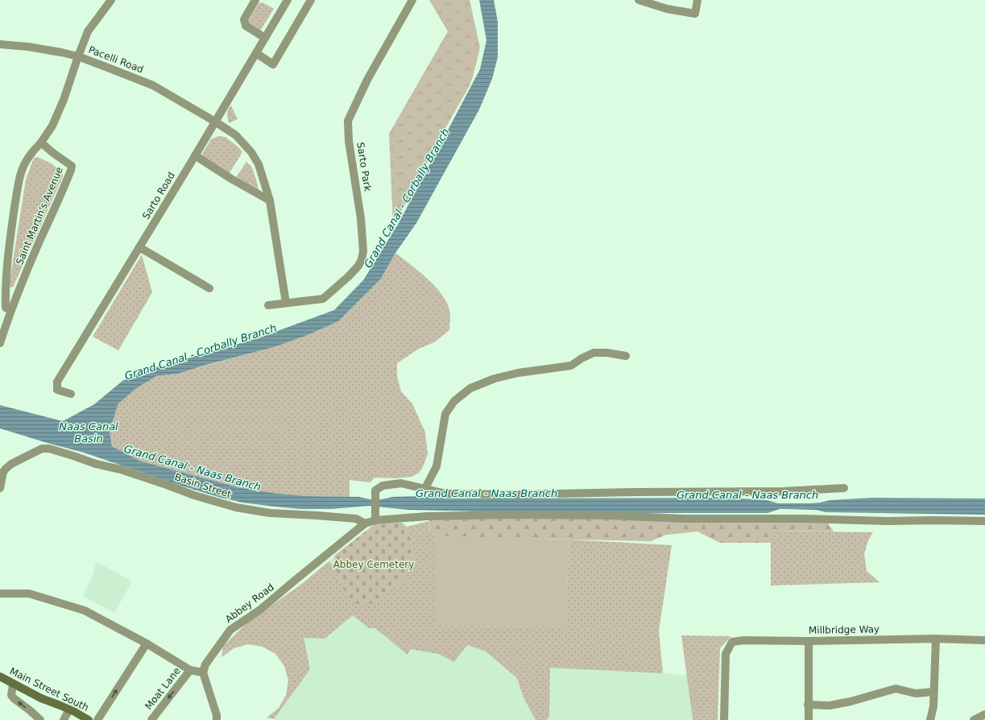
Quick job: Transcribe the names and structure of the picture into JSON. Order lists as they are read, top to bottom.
{
  "streets": {
    "main road": ["Main Street South"],
    "street": [
      "Pacelli Road",
      "Sarto Park",
      "Sarto Road",
      "Saint Martin's Avenue",
      "Basin Street",
      "Abbey Road",
      "Millbridge Way",
      "Moat Lane"
    ]
  },
  "crossings": [
    ["Pacelli Road", "Sarto Road"],
    ["Pacelli Road", "Saint Martin's Avenue"],
    ["Basin Street", "Abbey Road"]
  ],
  "water": ["Grand Canal - Corbally Branch", "Naas Canal Basin", "Grand Canal - Naas Branch"],
  "parks": ["Abbey Cemetery"]
}
